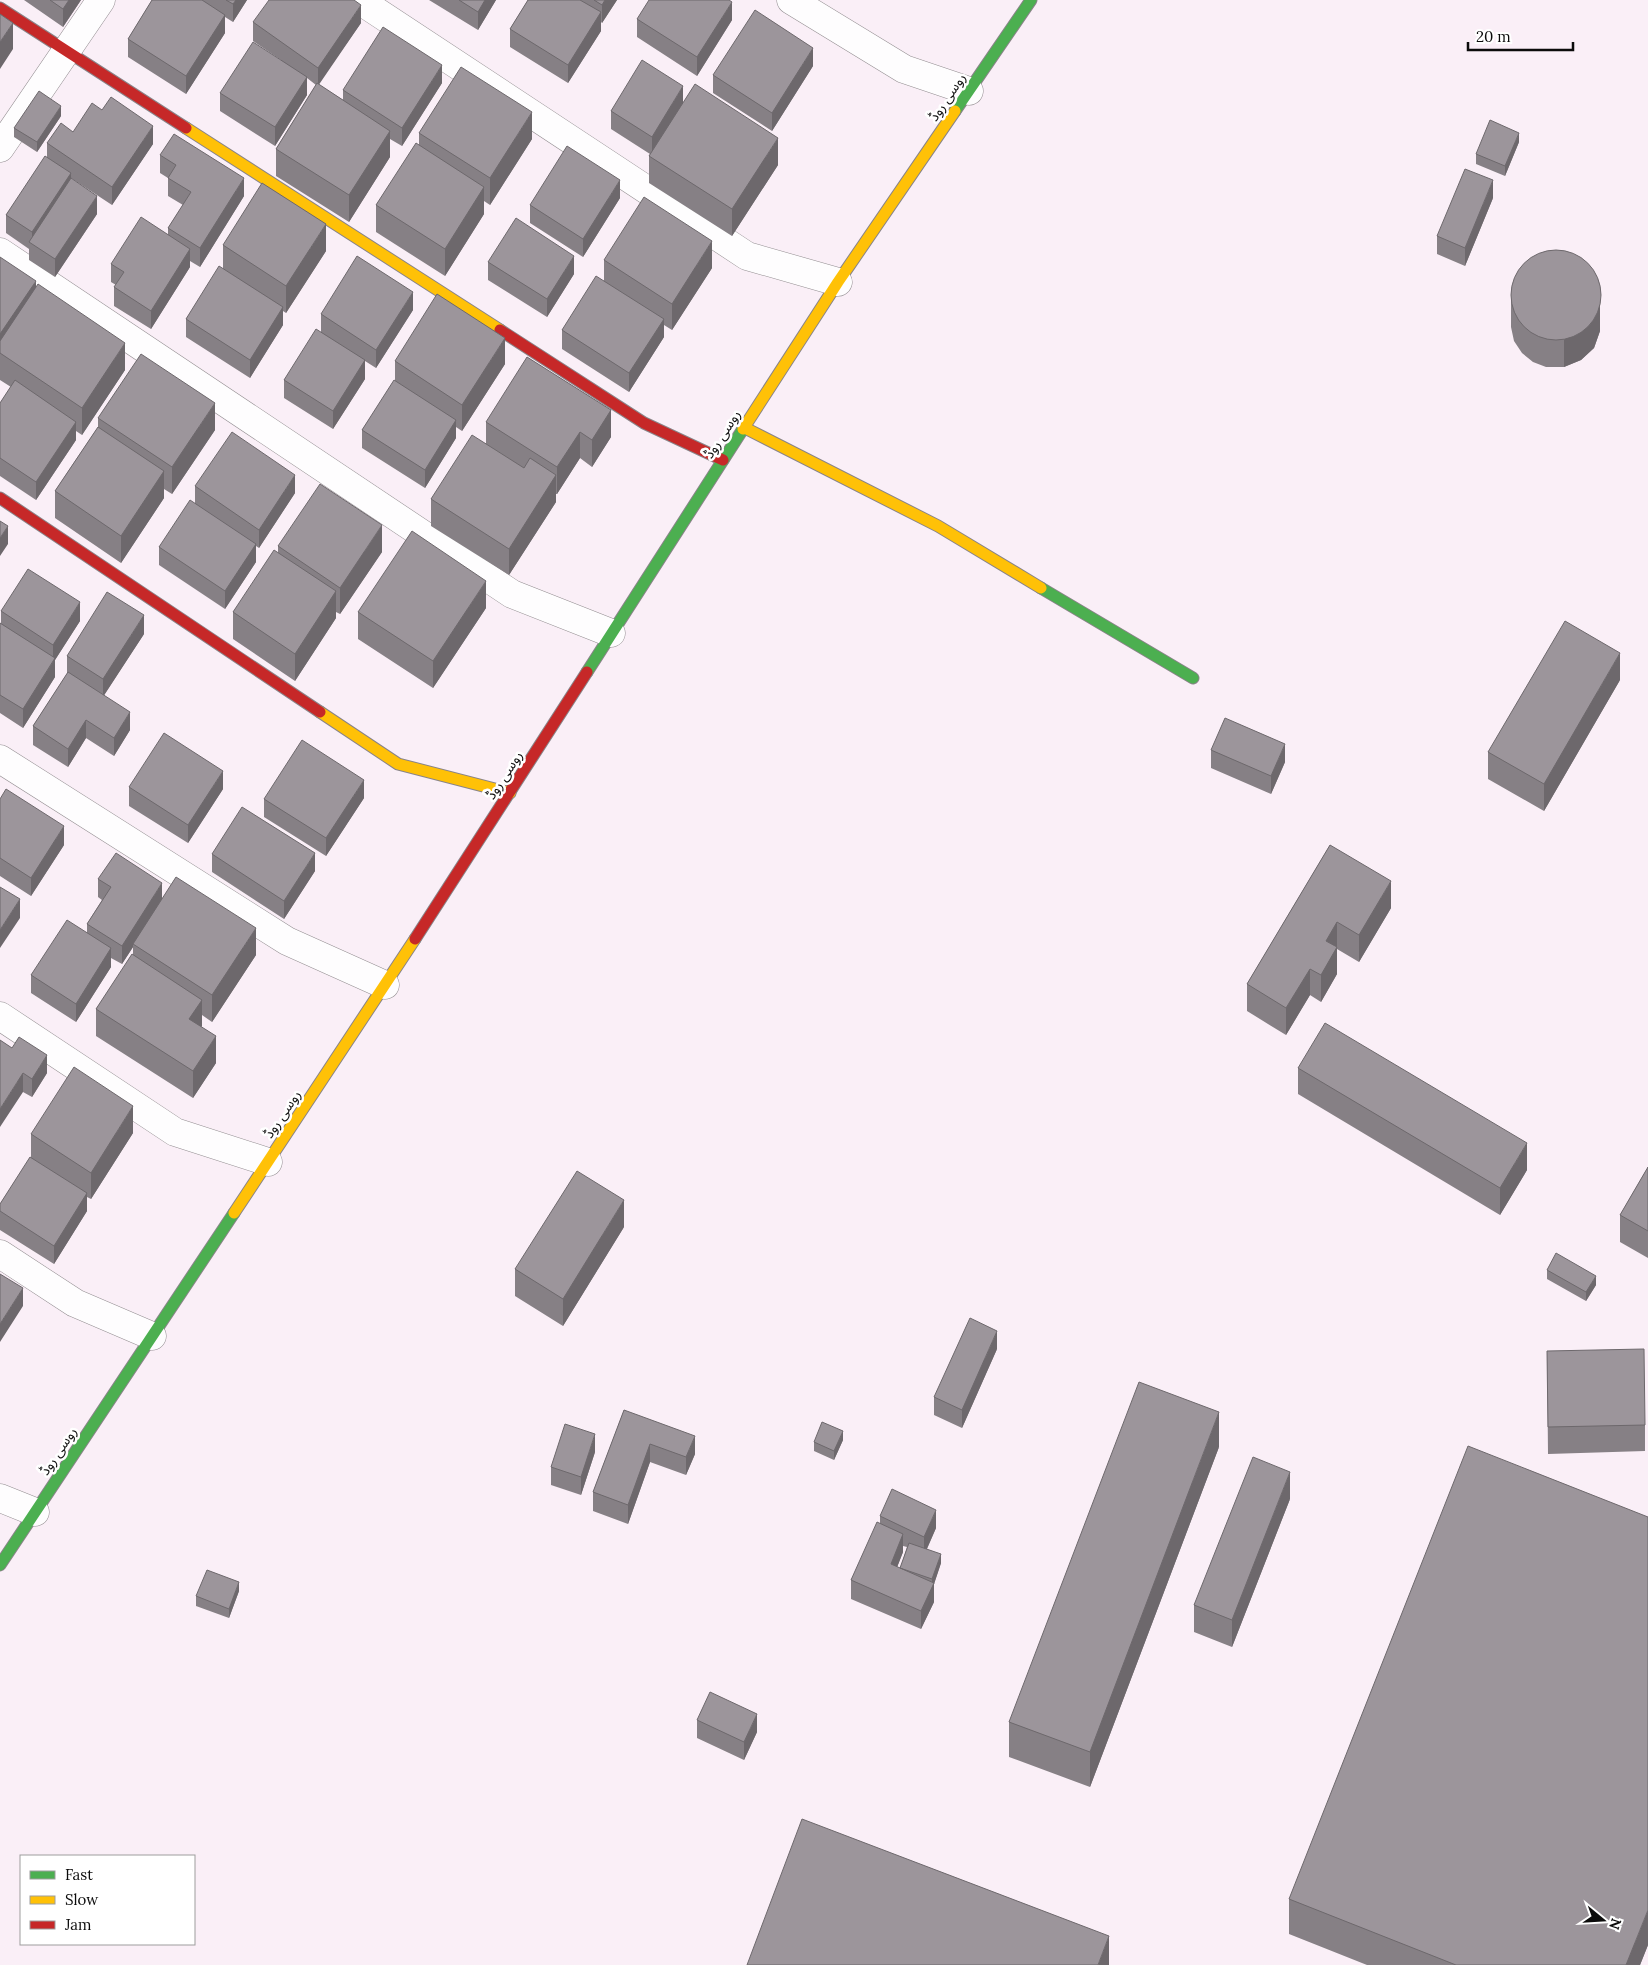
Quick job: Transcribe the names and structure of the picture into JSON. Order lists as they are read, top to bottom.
{
  "streets": {
    "street": ["روسی روڈ"]
  },
  "legend": ["Fast", "Slow", "Jam"],
  "scale_bar": "20 m",
  "north": "right"
}
